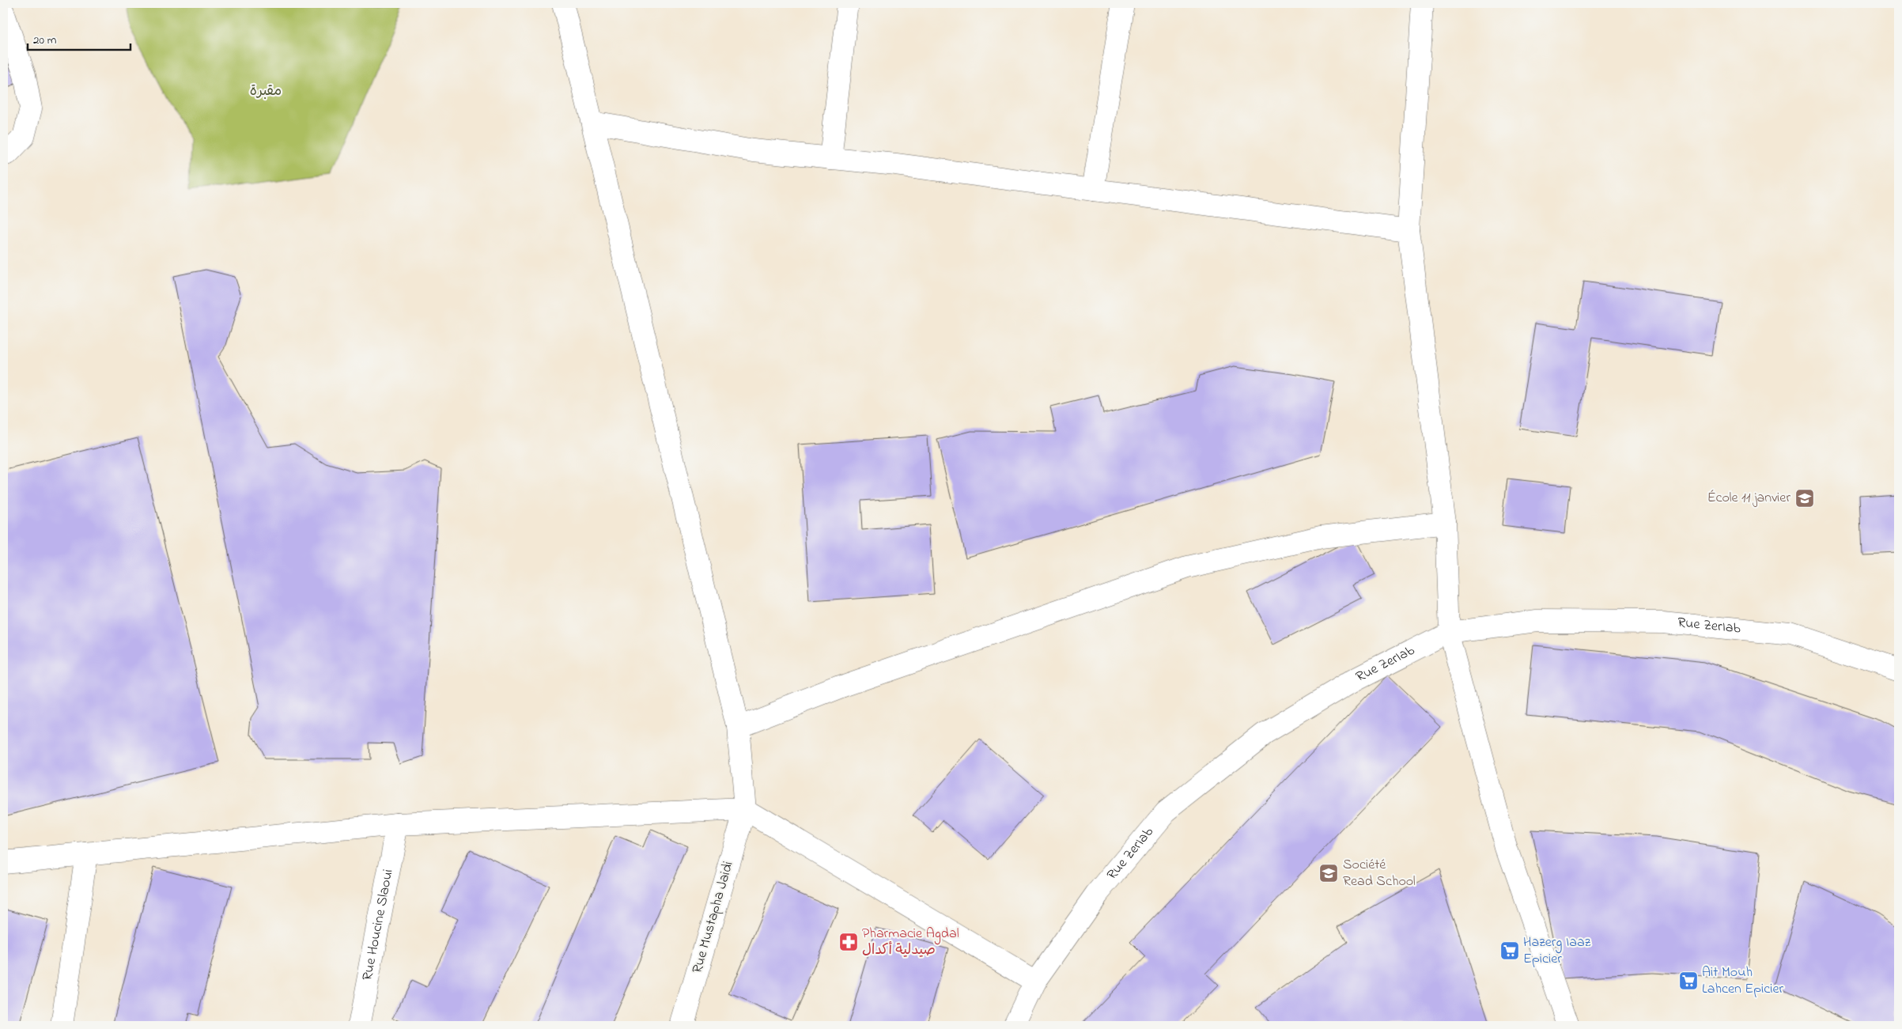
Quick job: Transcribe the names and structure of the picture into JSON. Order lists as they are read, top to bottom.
{
  "streets": {
    "street": ["Rue ZerIab", "Rue Mustapha Jaidi", "Rue Houcine Slaoui"]
  },
  "parks": ["مقبرة"],
  "places": {
    "school or university": ["École 11 janvier", "Société Read School"],
    "pharmacy": ["Pharmacie Agdal صيدلية أكدال"],
    "supermarket": ["Hazerg Iaaz Epicier", "Ait Mouh Lahcen Epicier"]
  },
  "scale_bar": "20 m"
}
